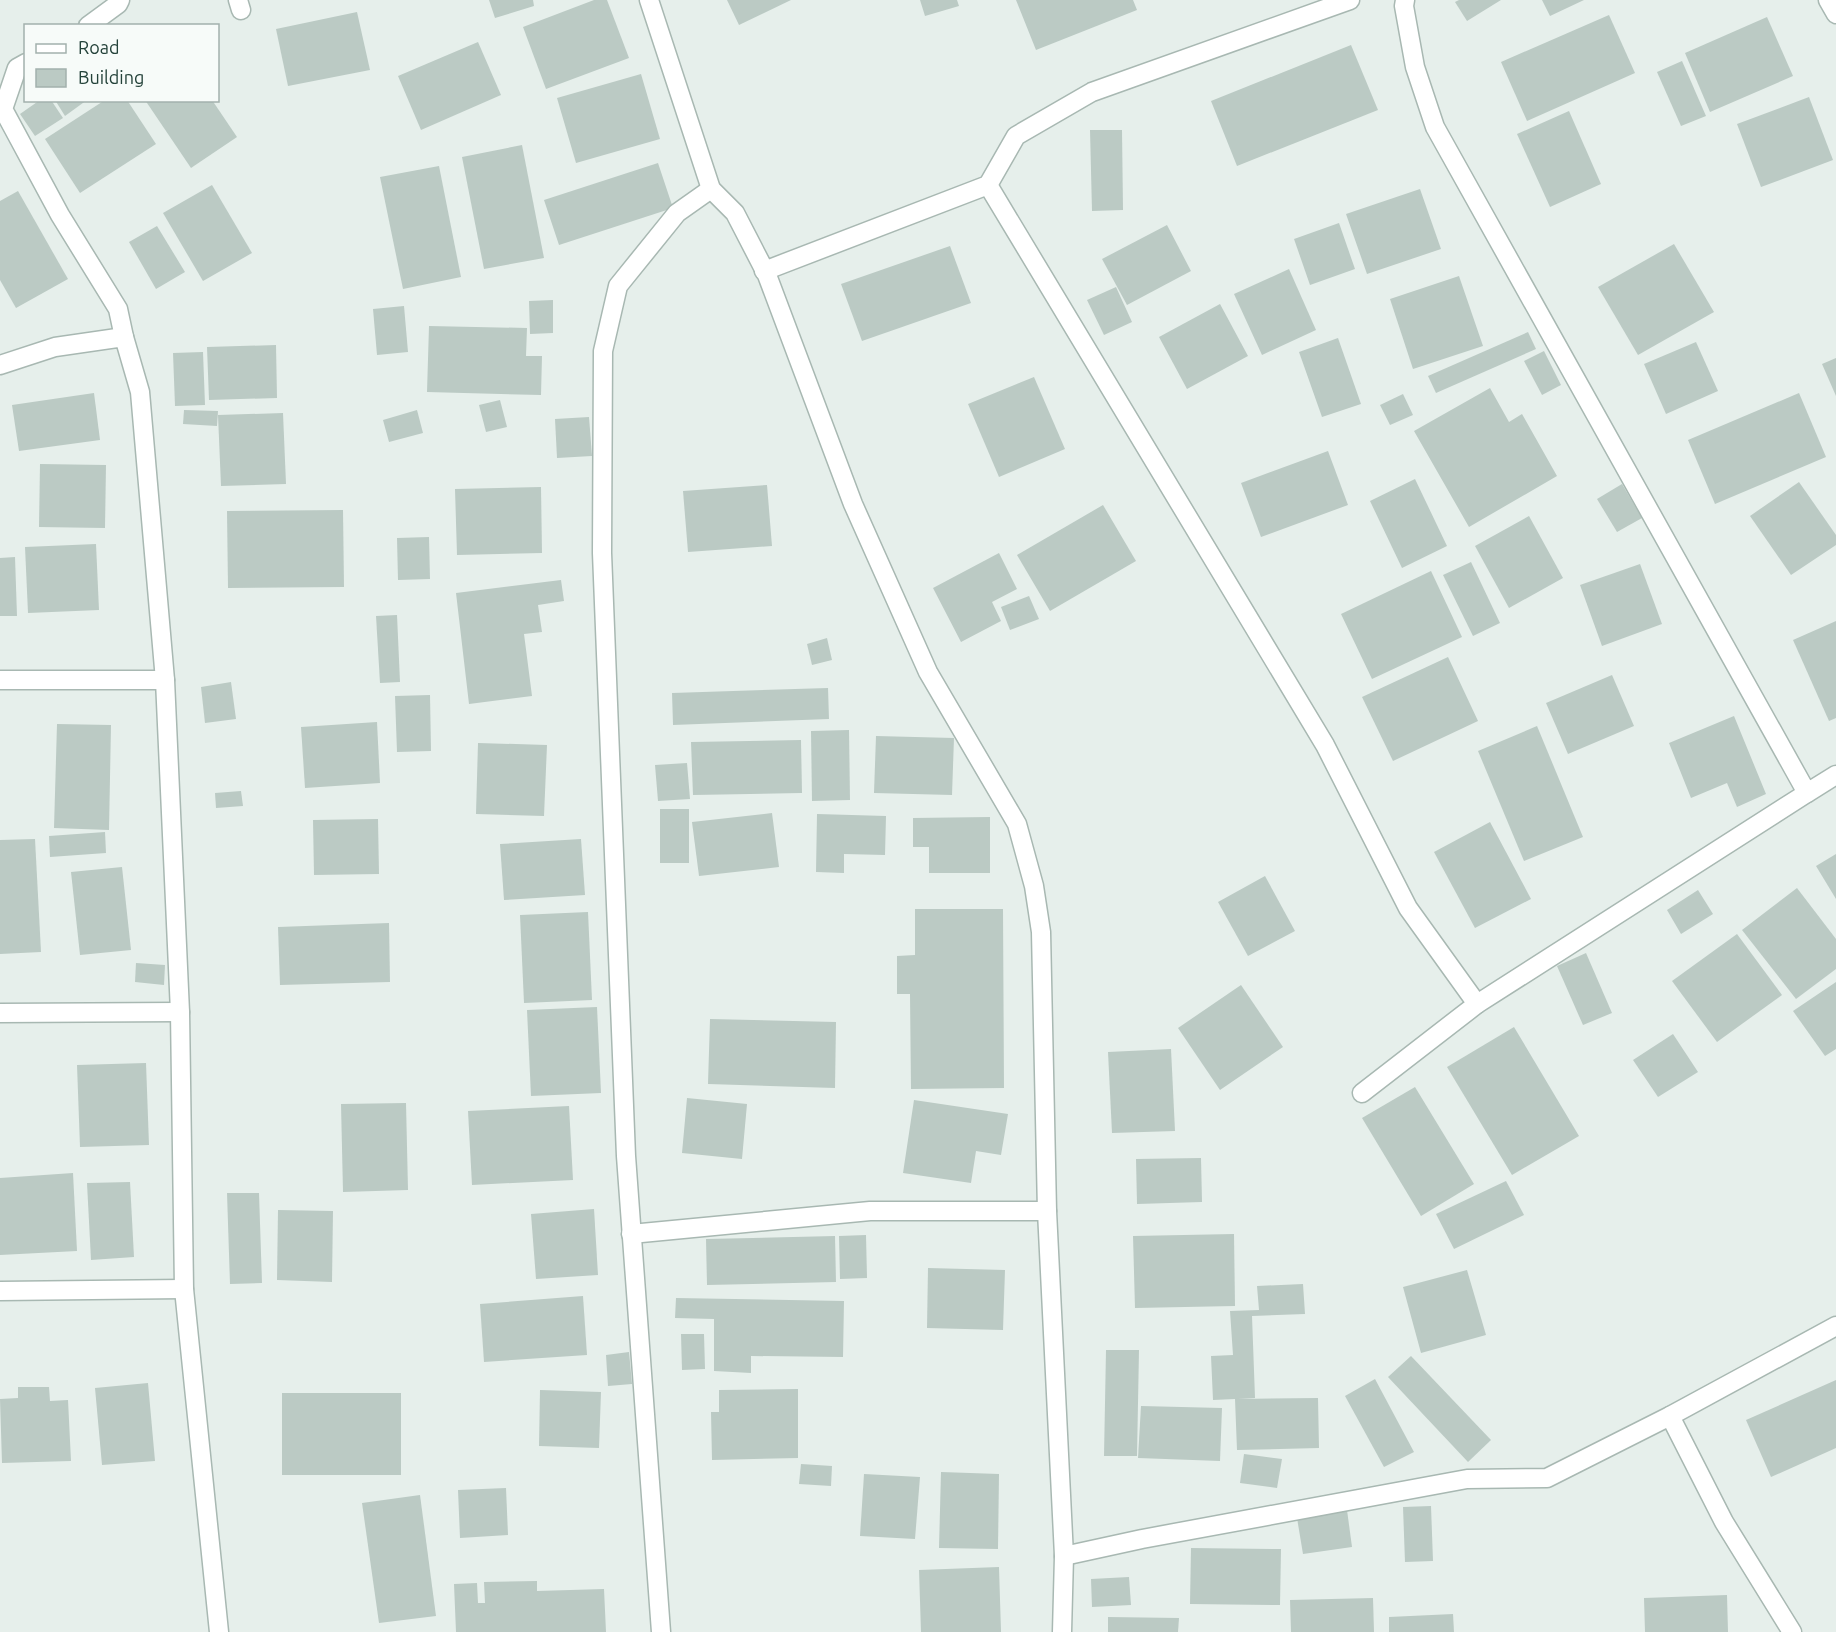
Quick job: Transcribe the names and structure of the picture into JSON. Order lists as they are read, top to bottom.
{
  "legend": ["Road", "Building"]
}
